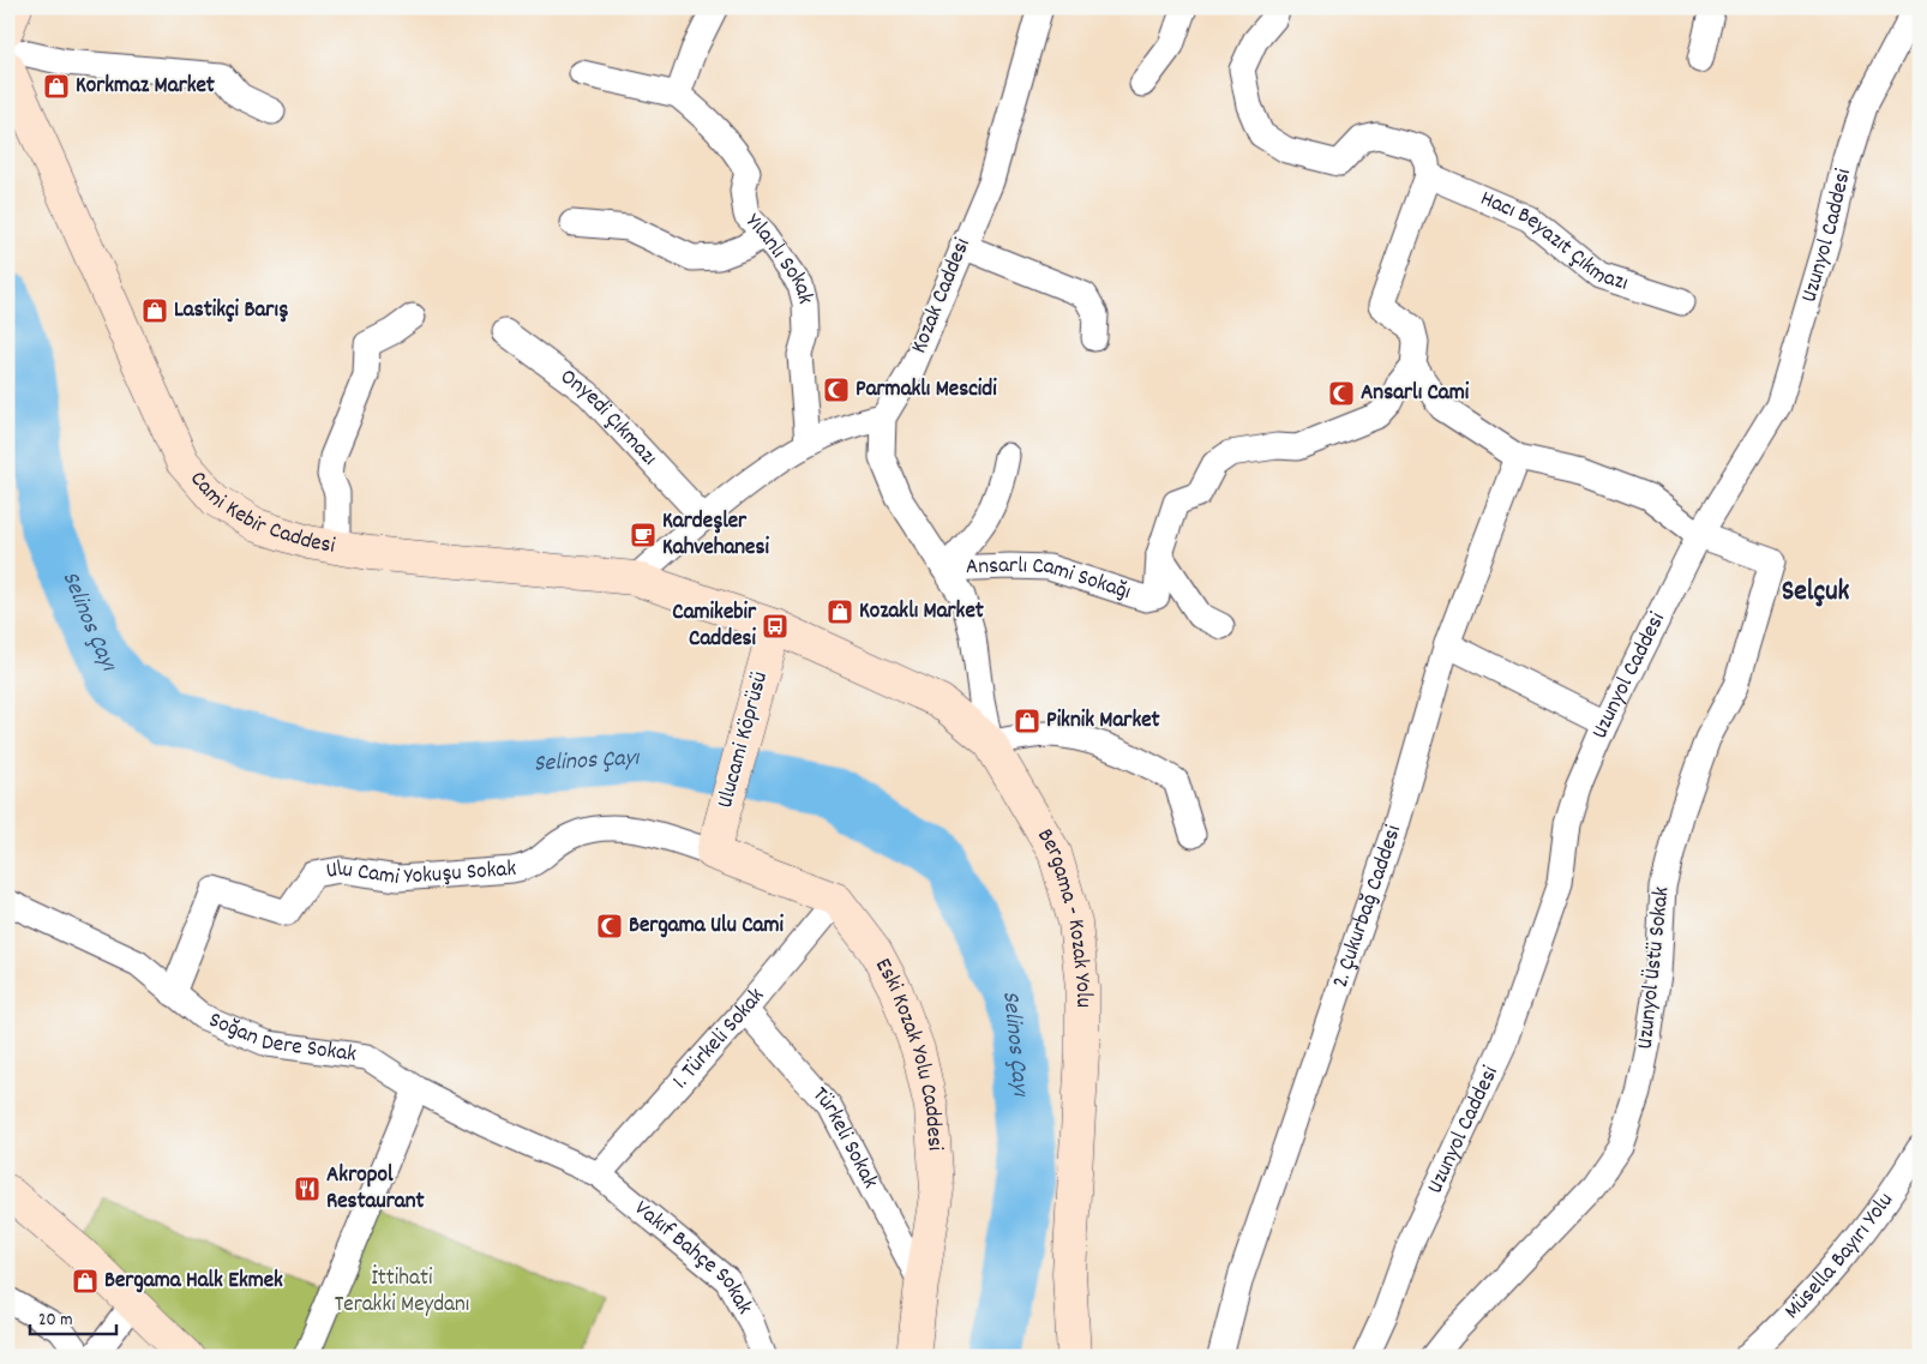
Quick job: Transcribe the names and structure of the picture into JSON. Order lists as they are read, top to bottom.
{
  "streets": {
    "main road": [
      "Cami Kebir Caddesi",
      "Ulucami Köprüsü",
      "Bergama - Kozak Yolu",
      "Eski Kozak Yolu Caddesi"
    ],
    "street": [
      "Uzunyol Caddesi",
      "Hacı Beyazıt Çıkmazı",
      "Yılanlı Sokak",
      "Kozak Caddesi",
      "Onyedi Çıkmazı",
      "Ansarlı Cami Sokağı",
      "Ulu Cami Yokuşu Sokak",
      "2. Çukurbağ Caddesi",
      "Uzunyol Üstü Sokak",
      "Soğan Dere Sokak",
      "1. Türkeli Sokak",
      "Türkeli Sokak",
      "Müsella Bayırı Yolu",
      "Vakıf Bahçe Sokak"
    ]
  },
  "crossings": [
    ["Uzunyol Caddesi", "Uzunyol Üstü Sokak"],
    ["Kozak Caddesi", "Ansarlı Cami Sokağı"],
    ["Kozak Caddesi", "Bergama - Kozak Yolu"],
    ["Cami Kebir Caddesi", "Ulucami Köprüsü"],
    ["Cami Kebir Caddesi", "Bergama - Kozak Yolu"],
    ["Ulucami Köprüsü", "Ulu Cami Yokuşu Sokak"],
    ["Ulucami Köprüsü", "Bergama - Kozak Yolu"],
    ["Ulu Cami Yokuşu Sokak", "Soğan Dere Sokak"],
    ["Soğan Dere Sokak", "1. Türkeli Sokak"],
    ["Soğan Dere Sokak", "Vakıf Bahçe Sokak"],
    ["1. Türkeli Sokak", "Eski Kozak Yolu Caddesi"],
    ["1. Türkeli Sokak", "Türkeli Sokak"],
    ["1. Türkeli Sokak", "Vakıf Bahçe Sokak"],
    ["Eski Kozak Yolu Caddesi", "Türkeli Sokak"]
  ],
  "districts": ["Selçuk"],
  "water": ["Selinos Çayı"],
  "parks": ["İttihati Terakki Meydanı"],
  "places": {
    "shop": [
      "Korkmaz Market",
      "Lastikçi Barış",
      "Kozaklı Market",
      "Piknik Market",
      "Bergama Halk Ekmek"
    ],
    "mosque": ["Parmaklı Mescidi", "Ansarlı Cami", "Bergama Ulu Cami"],
    "cafe": ["Kardeşler Kahvehanesi"],
    "bus stop": ["Camikebir Caddesi"],
    "restaurant": ["Akropol Restaurant"]
  },
  "scale_bar": "20 m"
}
